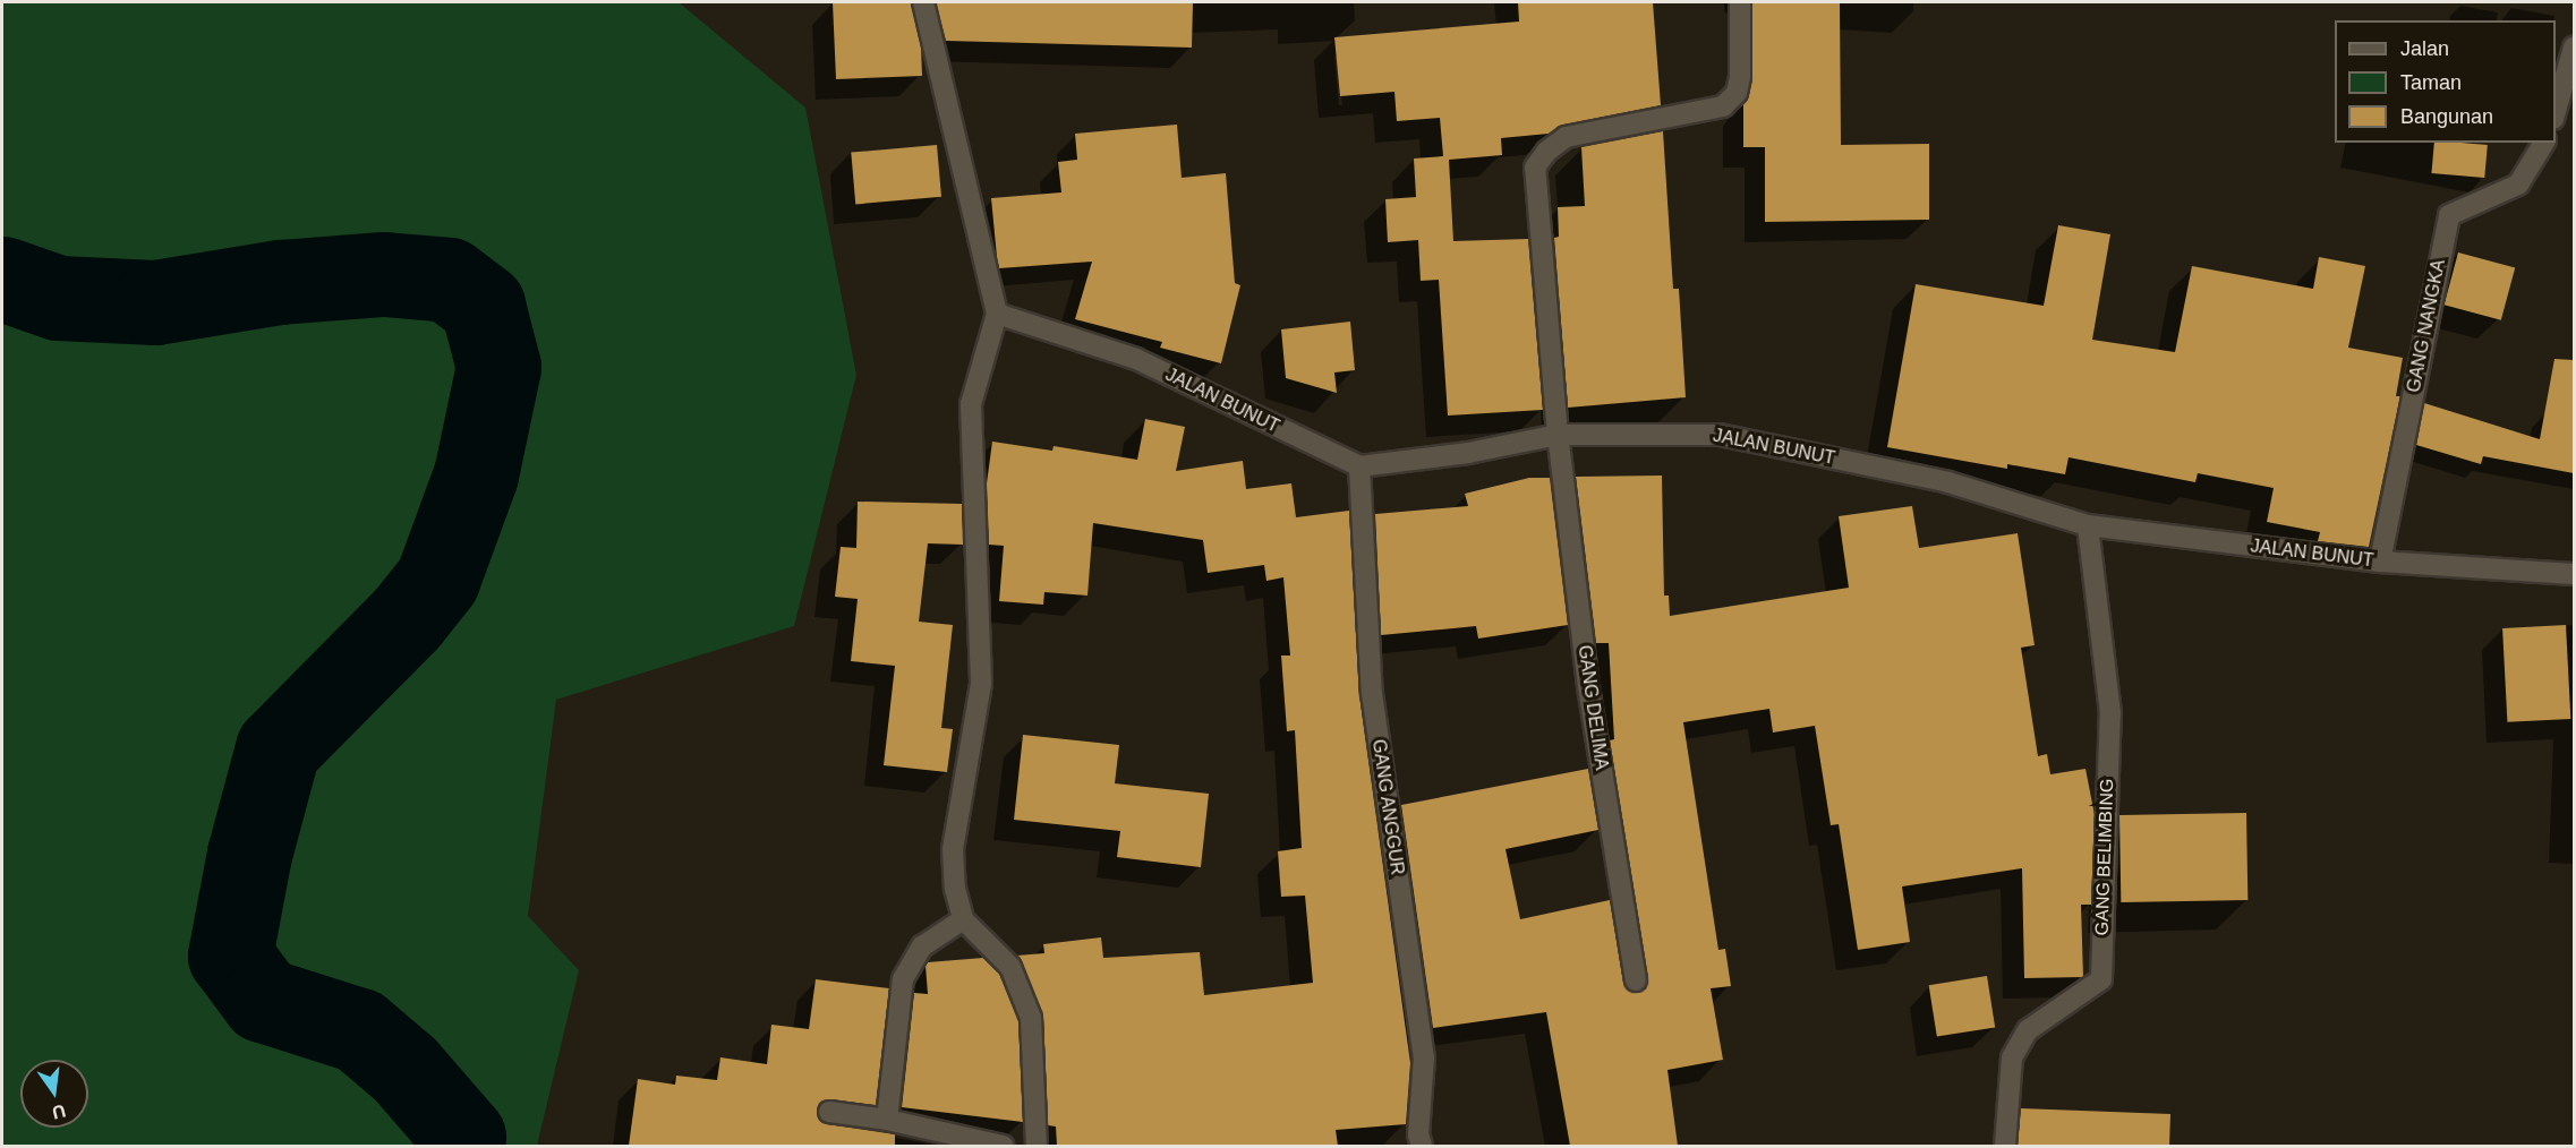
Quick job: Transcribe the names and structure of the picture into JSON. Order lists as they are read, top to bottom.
{
  "streets": {
    "street": [
      "GANG NANGKA",
      "JALAN BUNUT",
      "GANG DELIMA",
      "GANG ANGGUR",
      "GANG BELIMBING"
    ]
  },
  "crossings": [
    ["GANG NANGKA", "JALAN BUNUT"],
    ["JALAN BUNUT", "GANG DELIMA"],
    ["JALAN BUNUT", "GANG ANGGUR"],
    ["JALAN BUNUT", "GANG BELIMBING"]
  ],
  "legend": ["Jalan", "Taman", "Bangunan"],
  "north": "bottom"
}
